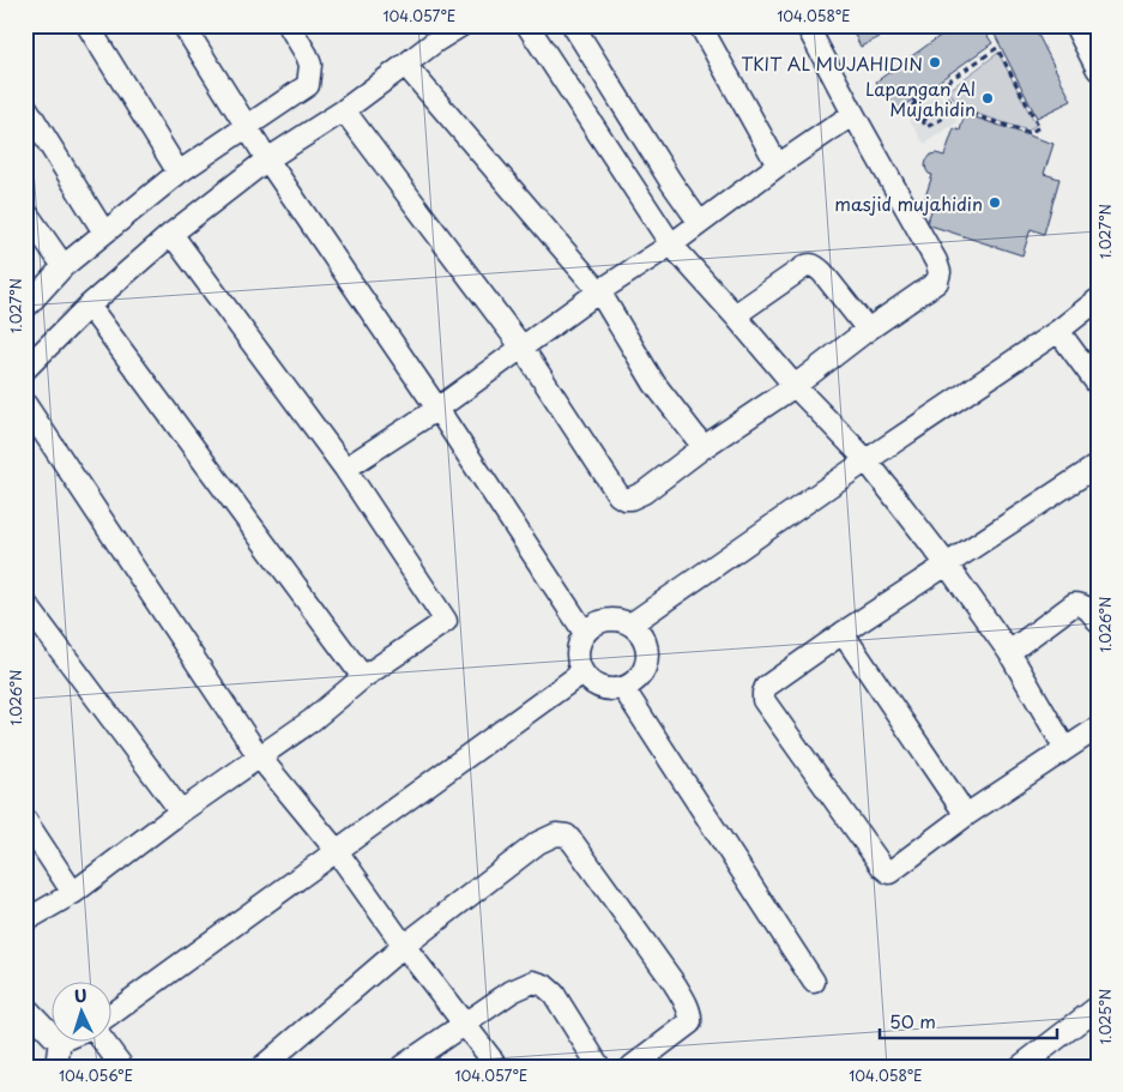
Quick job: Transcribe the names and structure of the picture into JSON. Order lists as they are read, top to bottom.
{
  "places": ["TKIT AL MUJAHIDIN", "Lapangan Al Mujahidin", "masjid mujahidin"],
  "scale_bar": "50 m",
  "north": "top",
  "coordinates": [
    "104.057°E",
    "104.058°E",
    "1.027°N",
    "1.026°N",
    "1.025°N",
    "104.056°E"
  ]
}
